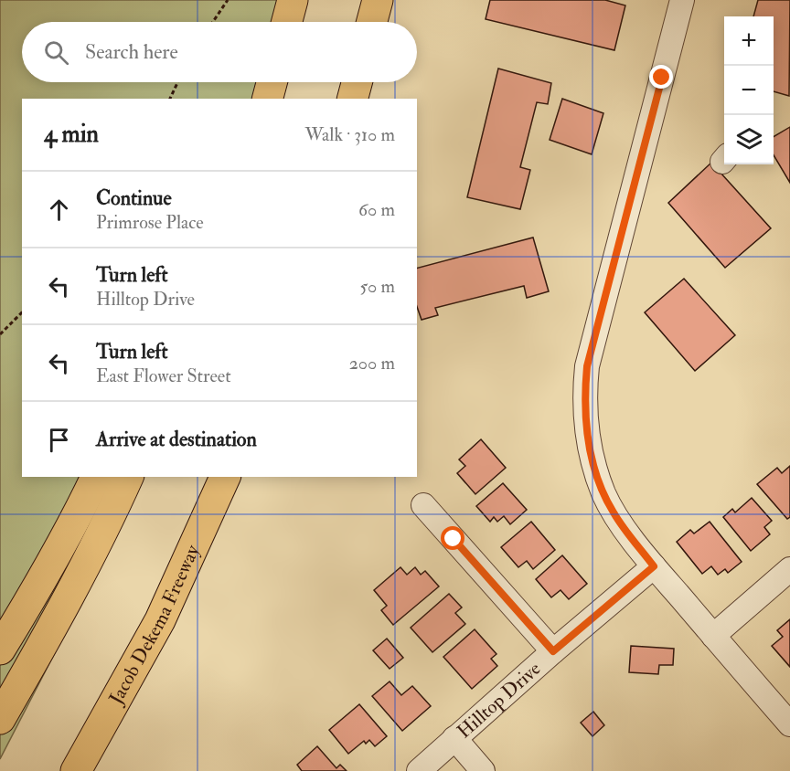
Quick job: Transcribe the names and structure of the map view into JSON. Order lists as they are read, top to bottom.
{
  "streets": {
    "highway": ["Jacob Dekema Freeway"],
    "street": ["Hilltop Drive"]
  },
  "page": {
    "map_buttons": ["+", "−"],
    "search": "Search here",
    "heading": ["4 min", "Walk · 310 m"],
    "list": [
      ["Continue", "Primrose Place", "60 m"],
      ["Turn left", "Hilltop Drive", "50 m"],
      ["Turn left", "East Flower Street", "200 m"],
      "Arrive at destination"
    ]
  }
}
